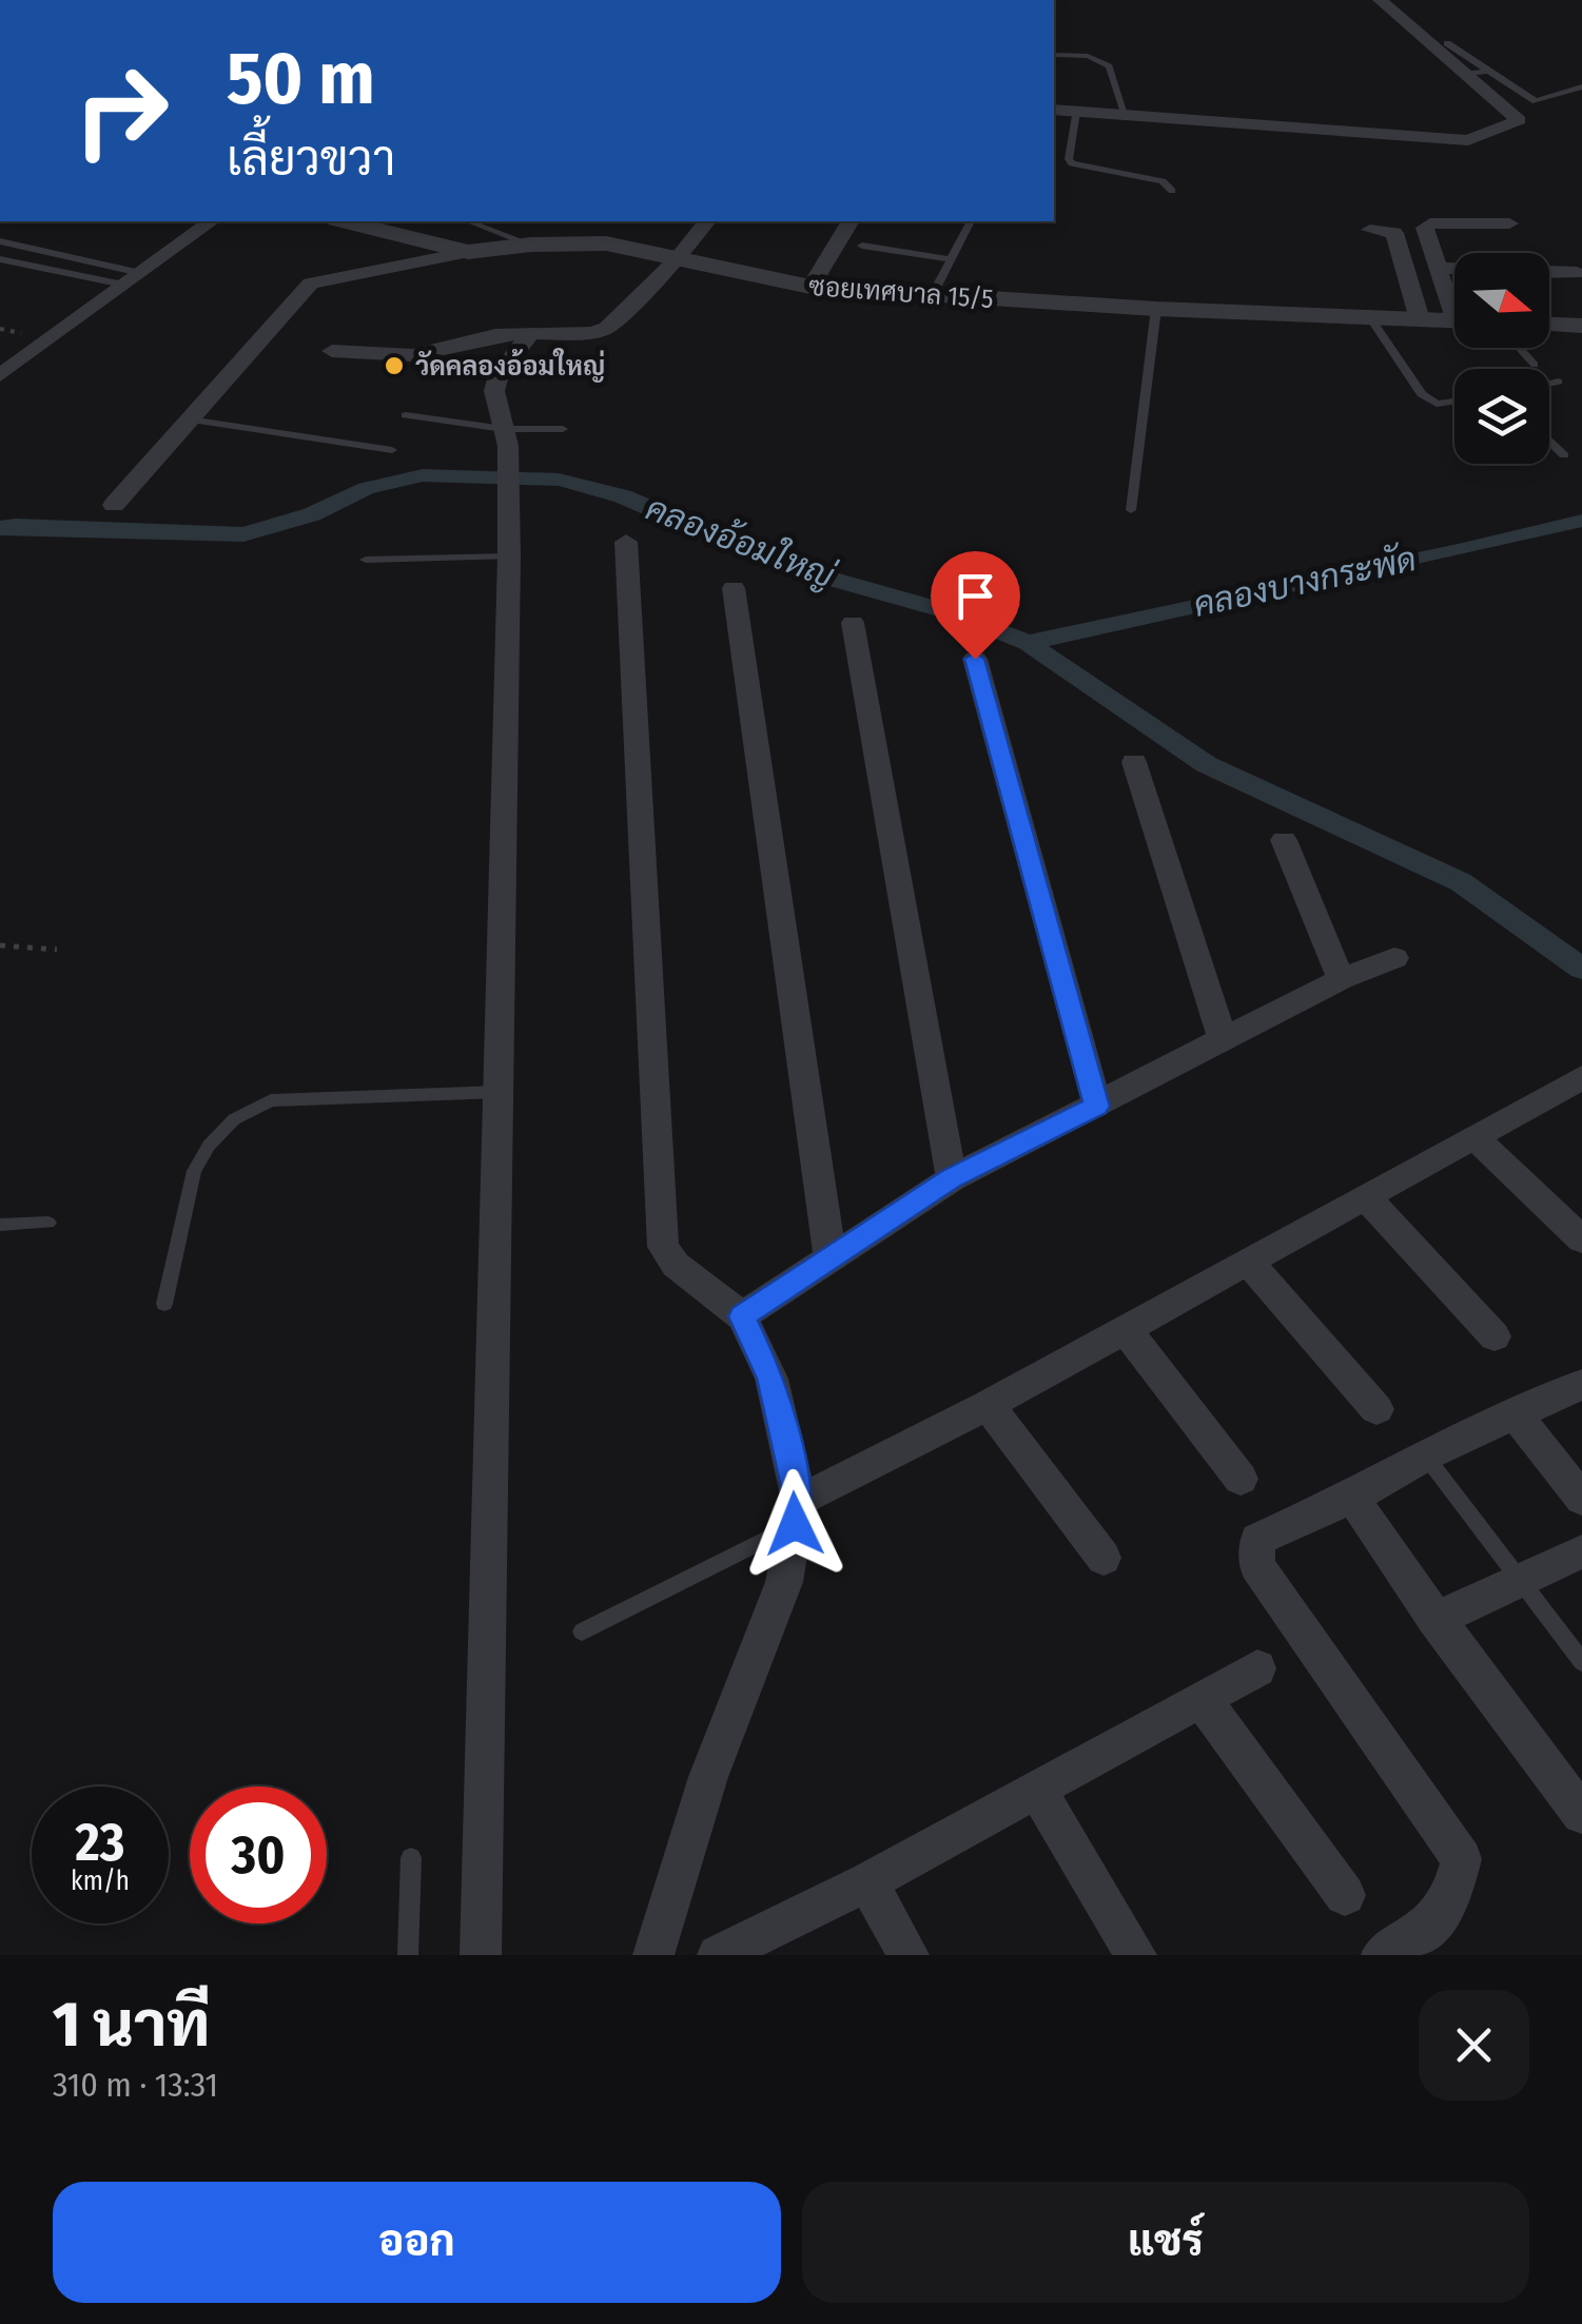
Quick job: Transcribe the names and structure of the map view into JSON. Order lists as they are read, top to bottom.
{
  "streets": {
    "street": ["ซอยเทศบาล 15/5"]
  },
  "water": ["คลองอ้อมใหญ่", "คลองบางกระพัด"],
  "places": ["วัดคลองอ้อมใหญ่"],
  "north": "right",
  "page": {
    "turn": ["50 m", "เลี้ยวขวา"],
    "speed": "23 km/h",
    "limit": "30",
    "heading": ["1 นาที", "310 m · 13:31"],
    "buttons": ["ออก", "แชร์"]
  }
}
